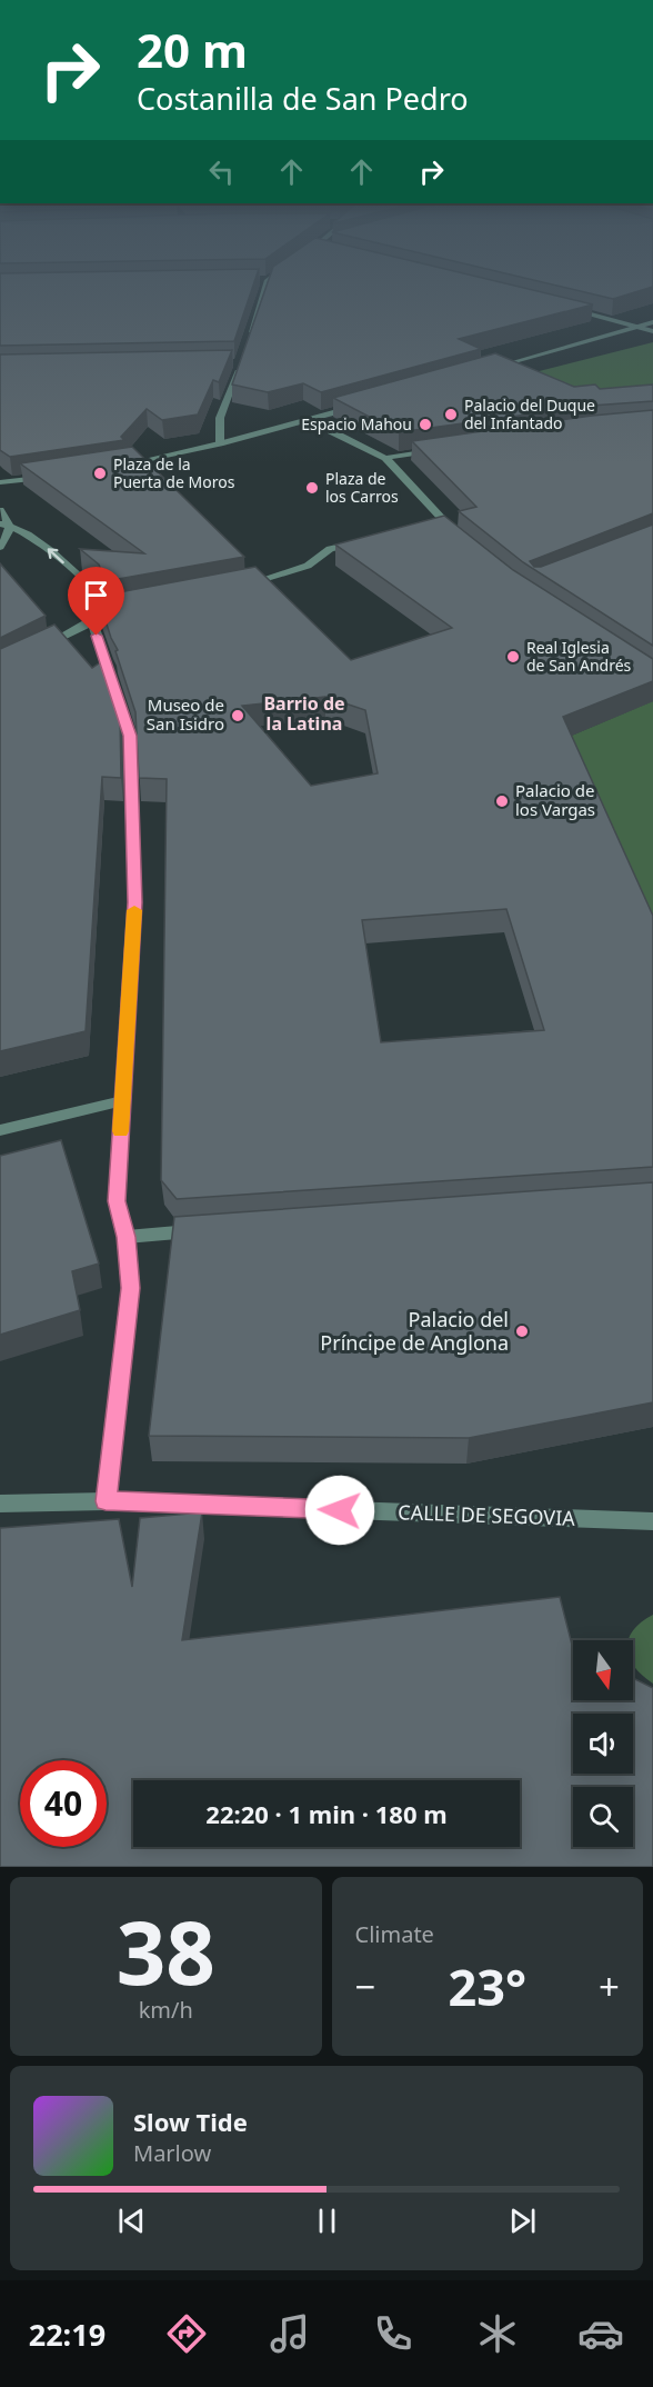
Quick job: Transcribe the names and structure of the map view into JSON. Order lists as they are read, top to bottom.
{
  "streets": {
    "street": ["CALLE DE SEGOVIA"]
  },
  "districts": ["Barrio de la Latina"],
  "places": [
    "Palacio del Duque del Infantado",
    "Espacio Mahou",
    "Plaza de la Puerta de Moros",
    "Plaza de los Carros",
    "Real Iglesia de San Andrés",
    "Museo de San Isidro",
    "Palacio de los Vargas",
    "Palacio del Príncipe de Anglona"
  ],
  "north": "bottom",
  "page": {
    "turn": ["20 m", "Costanilla de San Pedro"],
    "limit": "40",
    "trip": "22:20 · 1 min · 180 m",
    "tile": [
      ["38", "km/h"],
      "Climate"
    ],
    "heat": ["−", "23°", "+"],
    "song": ["Slow Tide", "Marlow"],
    "tabs": "22:19"
  }
}
